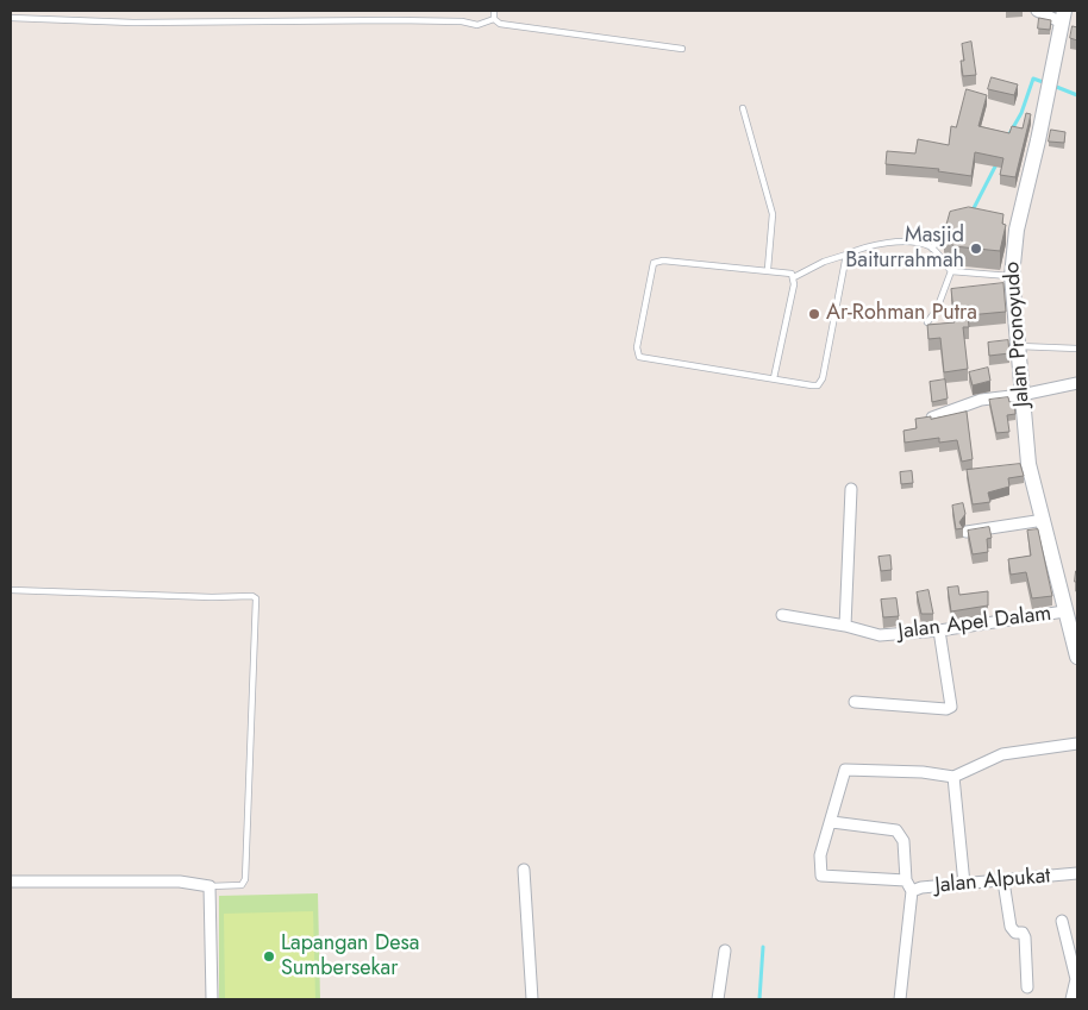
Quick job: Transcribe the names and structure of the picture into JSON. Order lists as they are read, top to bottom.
{
  "streets": {
    "main road": ["Jalan Pronoyudo"],
    "street": ["Jalan Apel Dalam", "Jalan Alpukat"]
  },
  "crossings": [
    ["Jalan Pronoyudo", "Jalan Apel Dalam"]
  ],
  "places": ["Masjid Baiturrahmah", "Ar-Rohman Putra", "Lapangan Desa Sumbersekar"]
}
